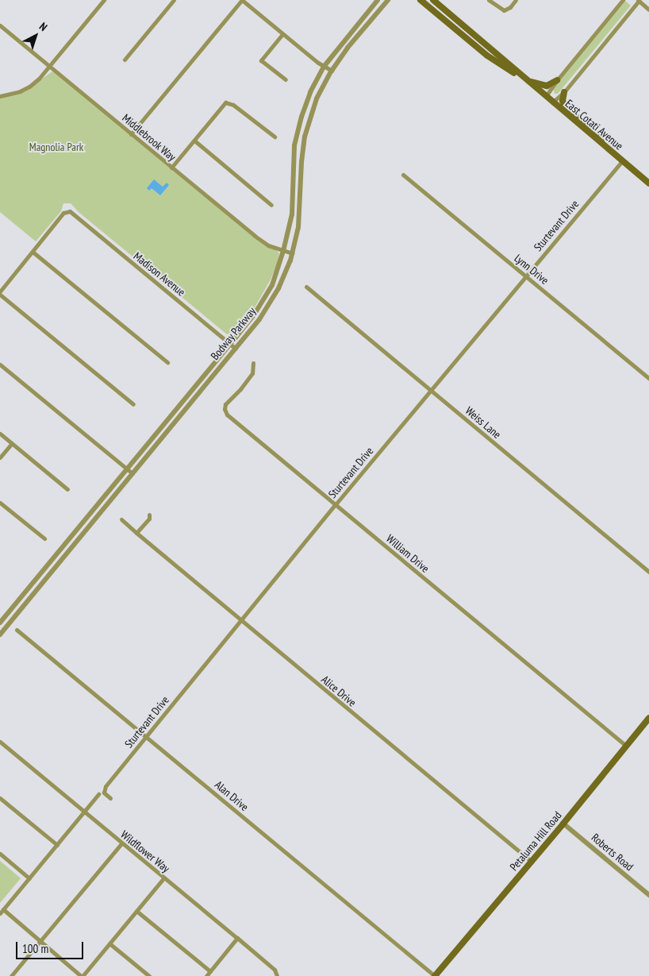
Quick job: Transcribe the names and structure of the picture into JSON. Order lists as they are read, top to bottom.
{
  "streets": {
    "main road": ["East Cotati Avenue", "Petaluma Hill Road"],
    "street": [
      "Middlebrook Way",
      "Sturtevant Drive",
      "Lynn Drive",
      "Madison Avenue",
      "Bodway Parkway",
      "Weiss Lane",
      "William Drive",
      "Alice Drive",
      "Alan Drive",
      "Wildflower Way",
      "Roberts Road"
    ]
  },
  "crossings": [
    ["East Cotati Avenue", "Sturtevant Drive"],
    ["Middlebrook Way", "Bodway Parkway"],
    ["Sturtevant Drive", "Lynn Drive"],
    ["Sturtevant Drive", "Weiss Lane"],
    ["Sturtevant Drive", "William Drive"],
    ["Sturtevant Drive", "Alice Drive"],
    ["Sturtevant Drive", "Alan Drive"],
    ["Madison Avenue", "Bodway Parkway"],
    ["William Drive", "Petaluma Hill Road"],
    ["Alice Drive", "Petaluma Hill Road"],
    ["Alan Drive", "Petaluma Hill Road"],
    ["Petaluma Hill Road", "Roberts Road"]
  ],
  "parks": ["Magnolia Park"],
  "scale_bar": "100 m",
  "north": "top right"
}
